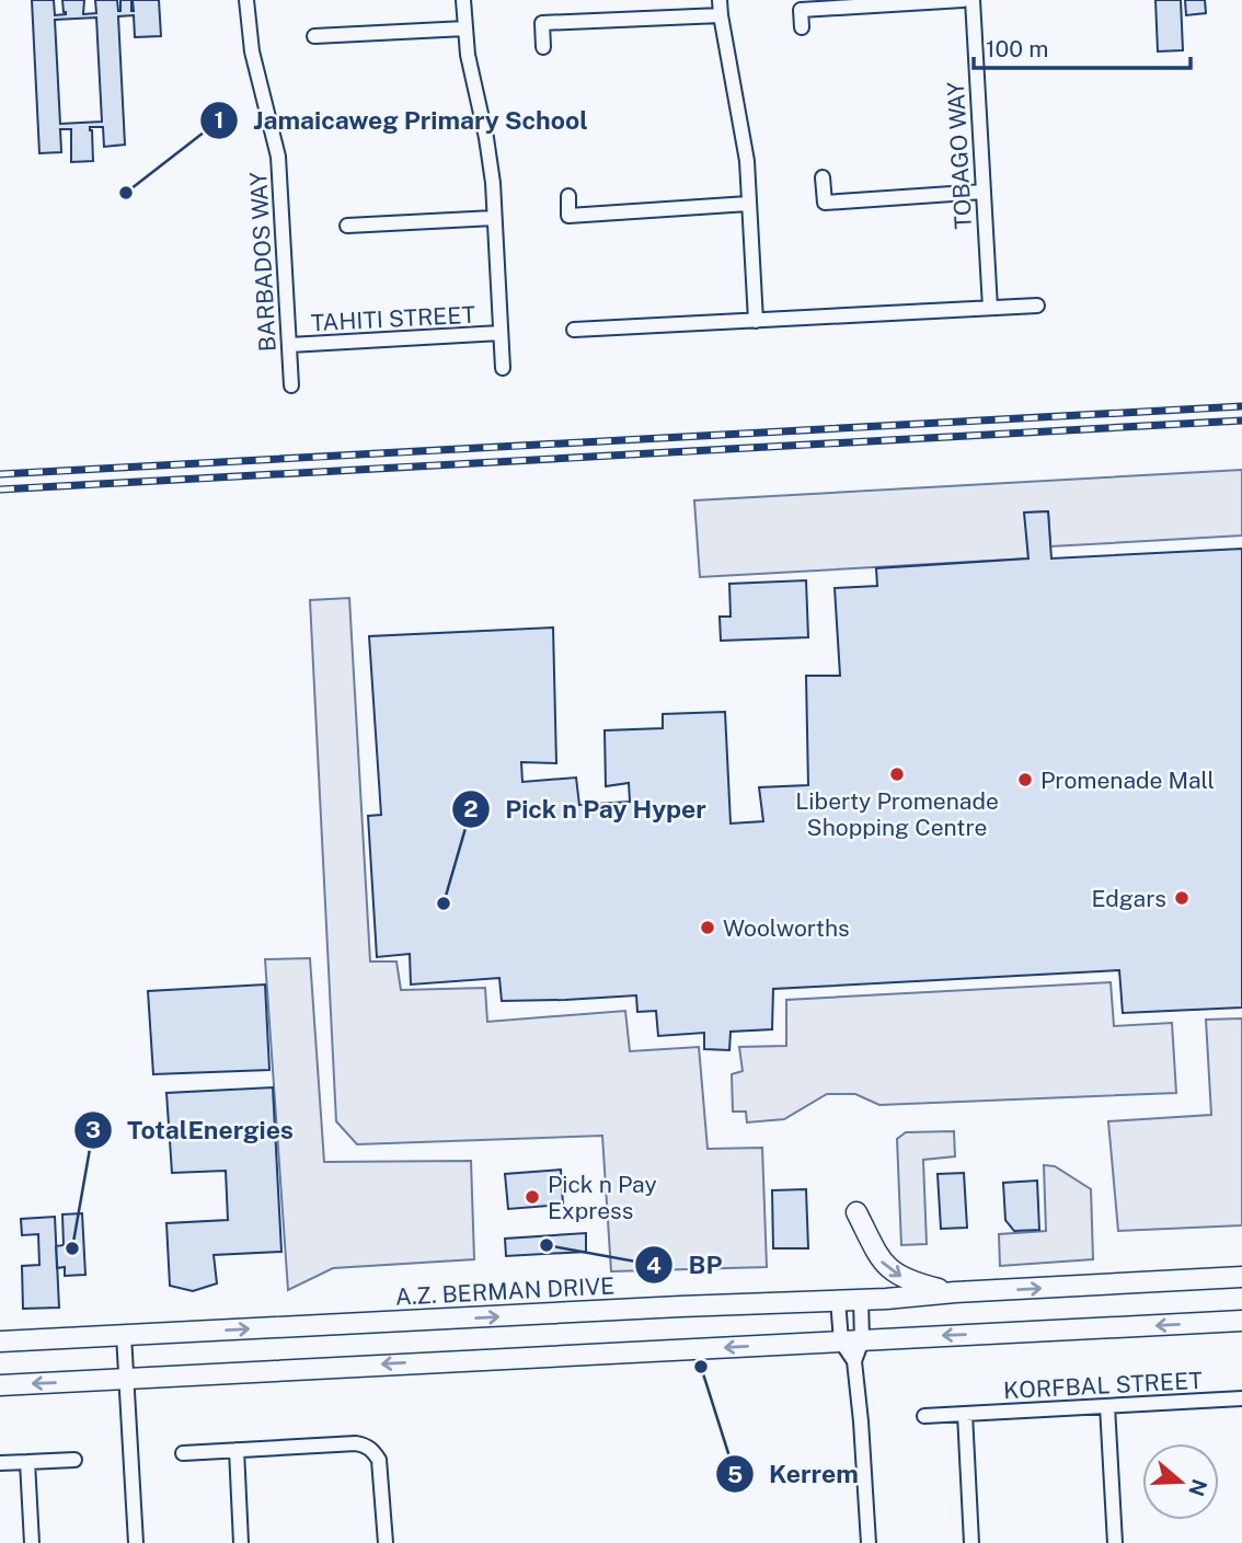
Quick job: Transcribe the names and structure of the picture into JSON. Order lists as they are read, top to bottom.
{
  "streets": {
    "main road": ["A.Z. BERMAN DRIVE"],
    "street": [
      "TOBAGO WAY",
      "BARBADOS WAY",
      "TAHITI STREET",
      "KORFBAL STREET"
    ]
  },
  "crossings": [
    ["BARBADOS WAY", "TAHITI STREET"]
  ],
  "places": [
    "Jamaicaweg Primary School",
    "Liberty Promenade Shopping Centre",
    "Promenade Mall",
    "Edgars",
    "Pick n Pay Hyper",
    "Woolworths",
    "Pick n Pay Express",
    "BP",
    "TotalEnergies",
    "Kerrem"
  ],
  "scale_bar": "100 m",
  "north": "right"
}
